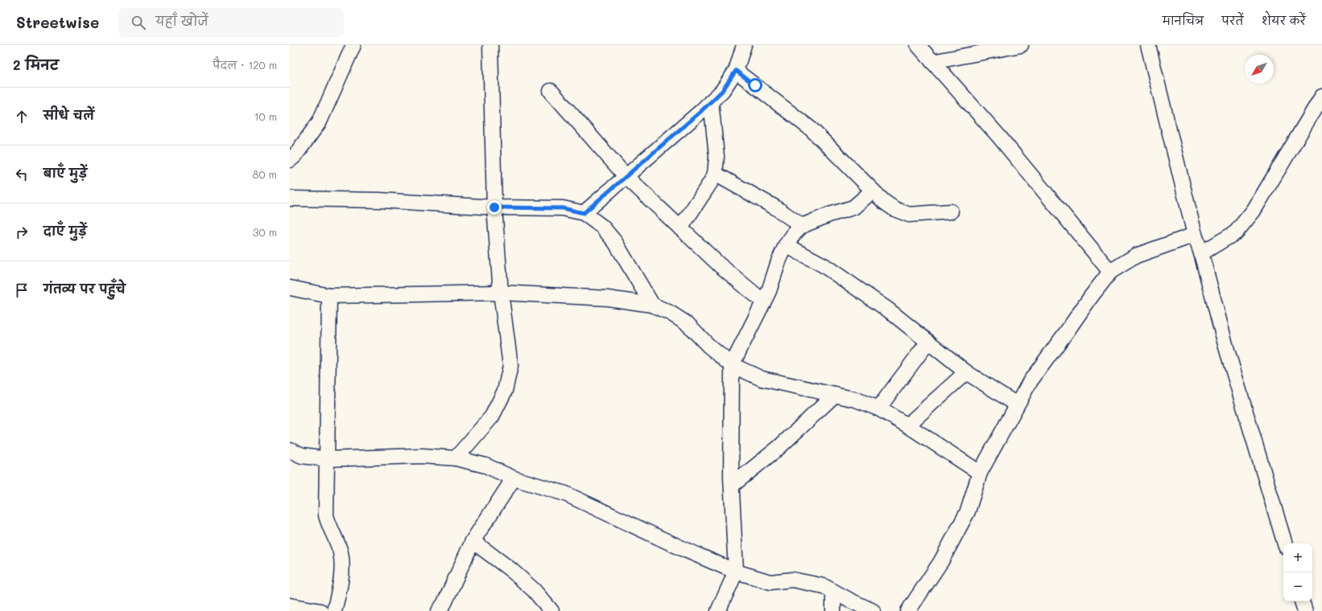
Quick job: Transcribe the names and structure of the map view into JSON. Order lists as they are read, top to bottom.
{
  "north": "bottom left",
  "page": {
    "header": "Streetwise",
    "search": "यहाँ खोजें",
    "nav": ["मानचित्र", "परतें", "शेयर करें"],
    "heading": ["2 मिनट", "पैदल · 120 m"],
    "list": [
      ["सीधे चलें", "10 m"],
      ["बाएँ मुड़ें", "80 m"],
      ["दाएँ मुड़ें", "30 m"],
      "गंतव्य पर पहुँचे"
    ],
    "map_buttons": ["+", "−"]
  }
}
